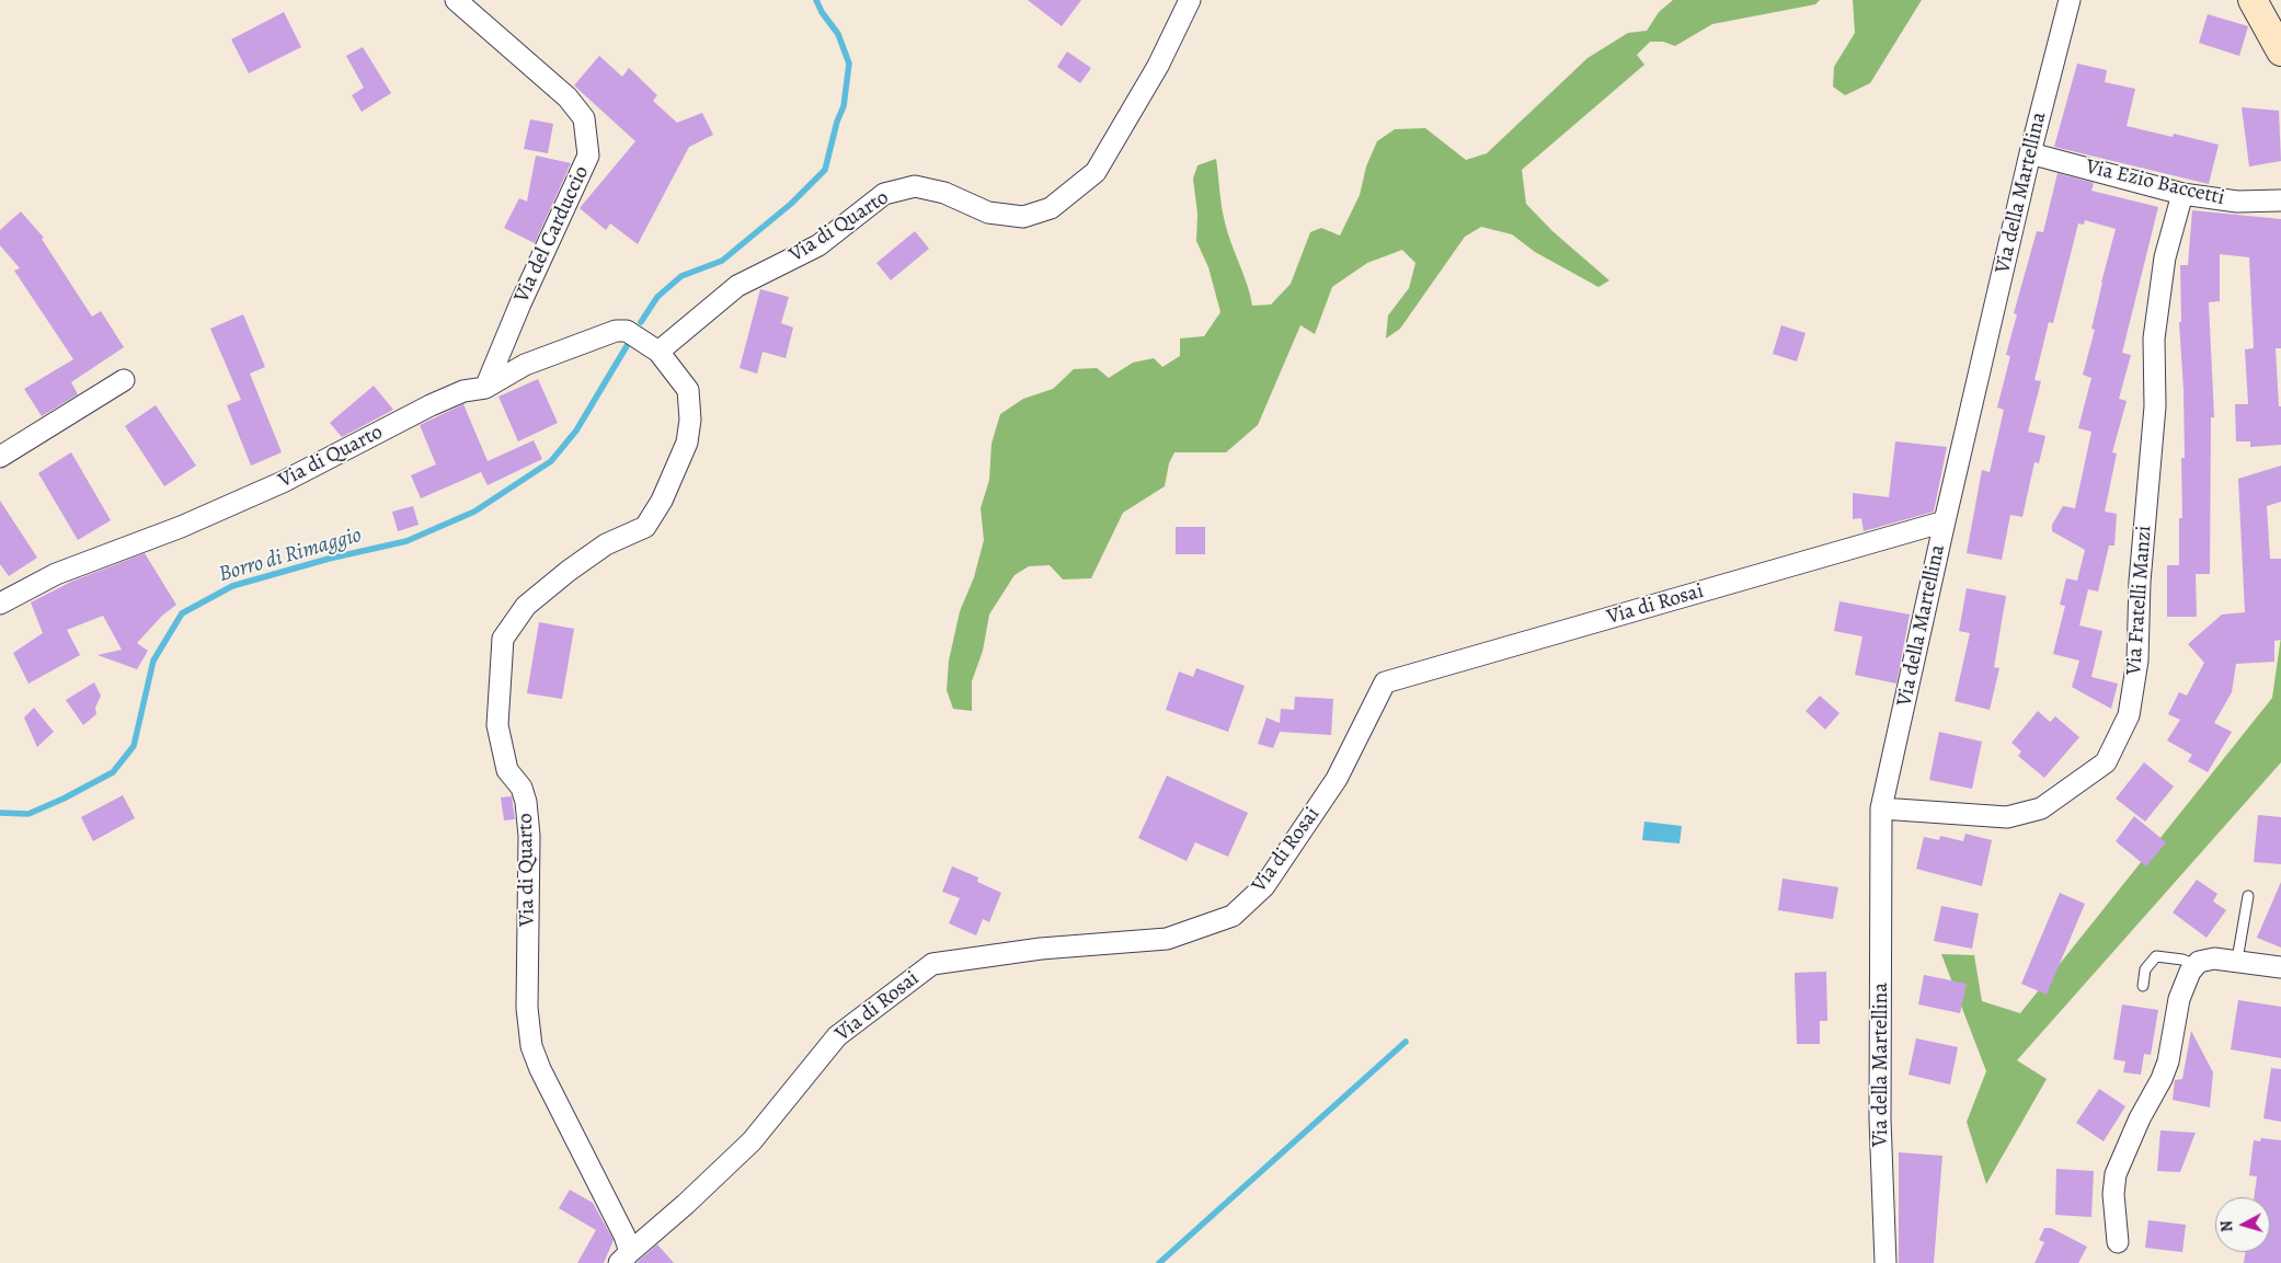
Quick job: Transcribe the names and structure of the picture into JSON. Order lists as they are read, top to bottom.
{
  "streets": {
    "street": [
      "Via Ezio Baccetti",
      "Via della Martellina",
      "Via di Quarto",
      "Via del Carduccio",
      "Via Fratelli Manzi",
      "Via di Rosai"
    ]
  },
  "crossings": [
    ["Via Ezio Baccetti", "Via della Martellina"],
    ["Via Ezio Baccetti", "Via Fratelli Manzi"],
    ["Via della Martellina", "Via Fratelli Manzi"],
    ["Via della Martellina", "Via di Rosai"],
    ["Via di Quarto", "Via del Carduccio"],
    ["Via di Quarto", "Via di Rosai"]
  ],
  "water": ["Borro di Rimaggio"],
  "north": "left"
}
